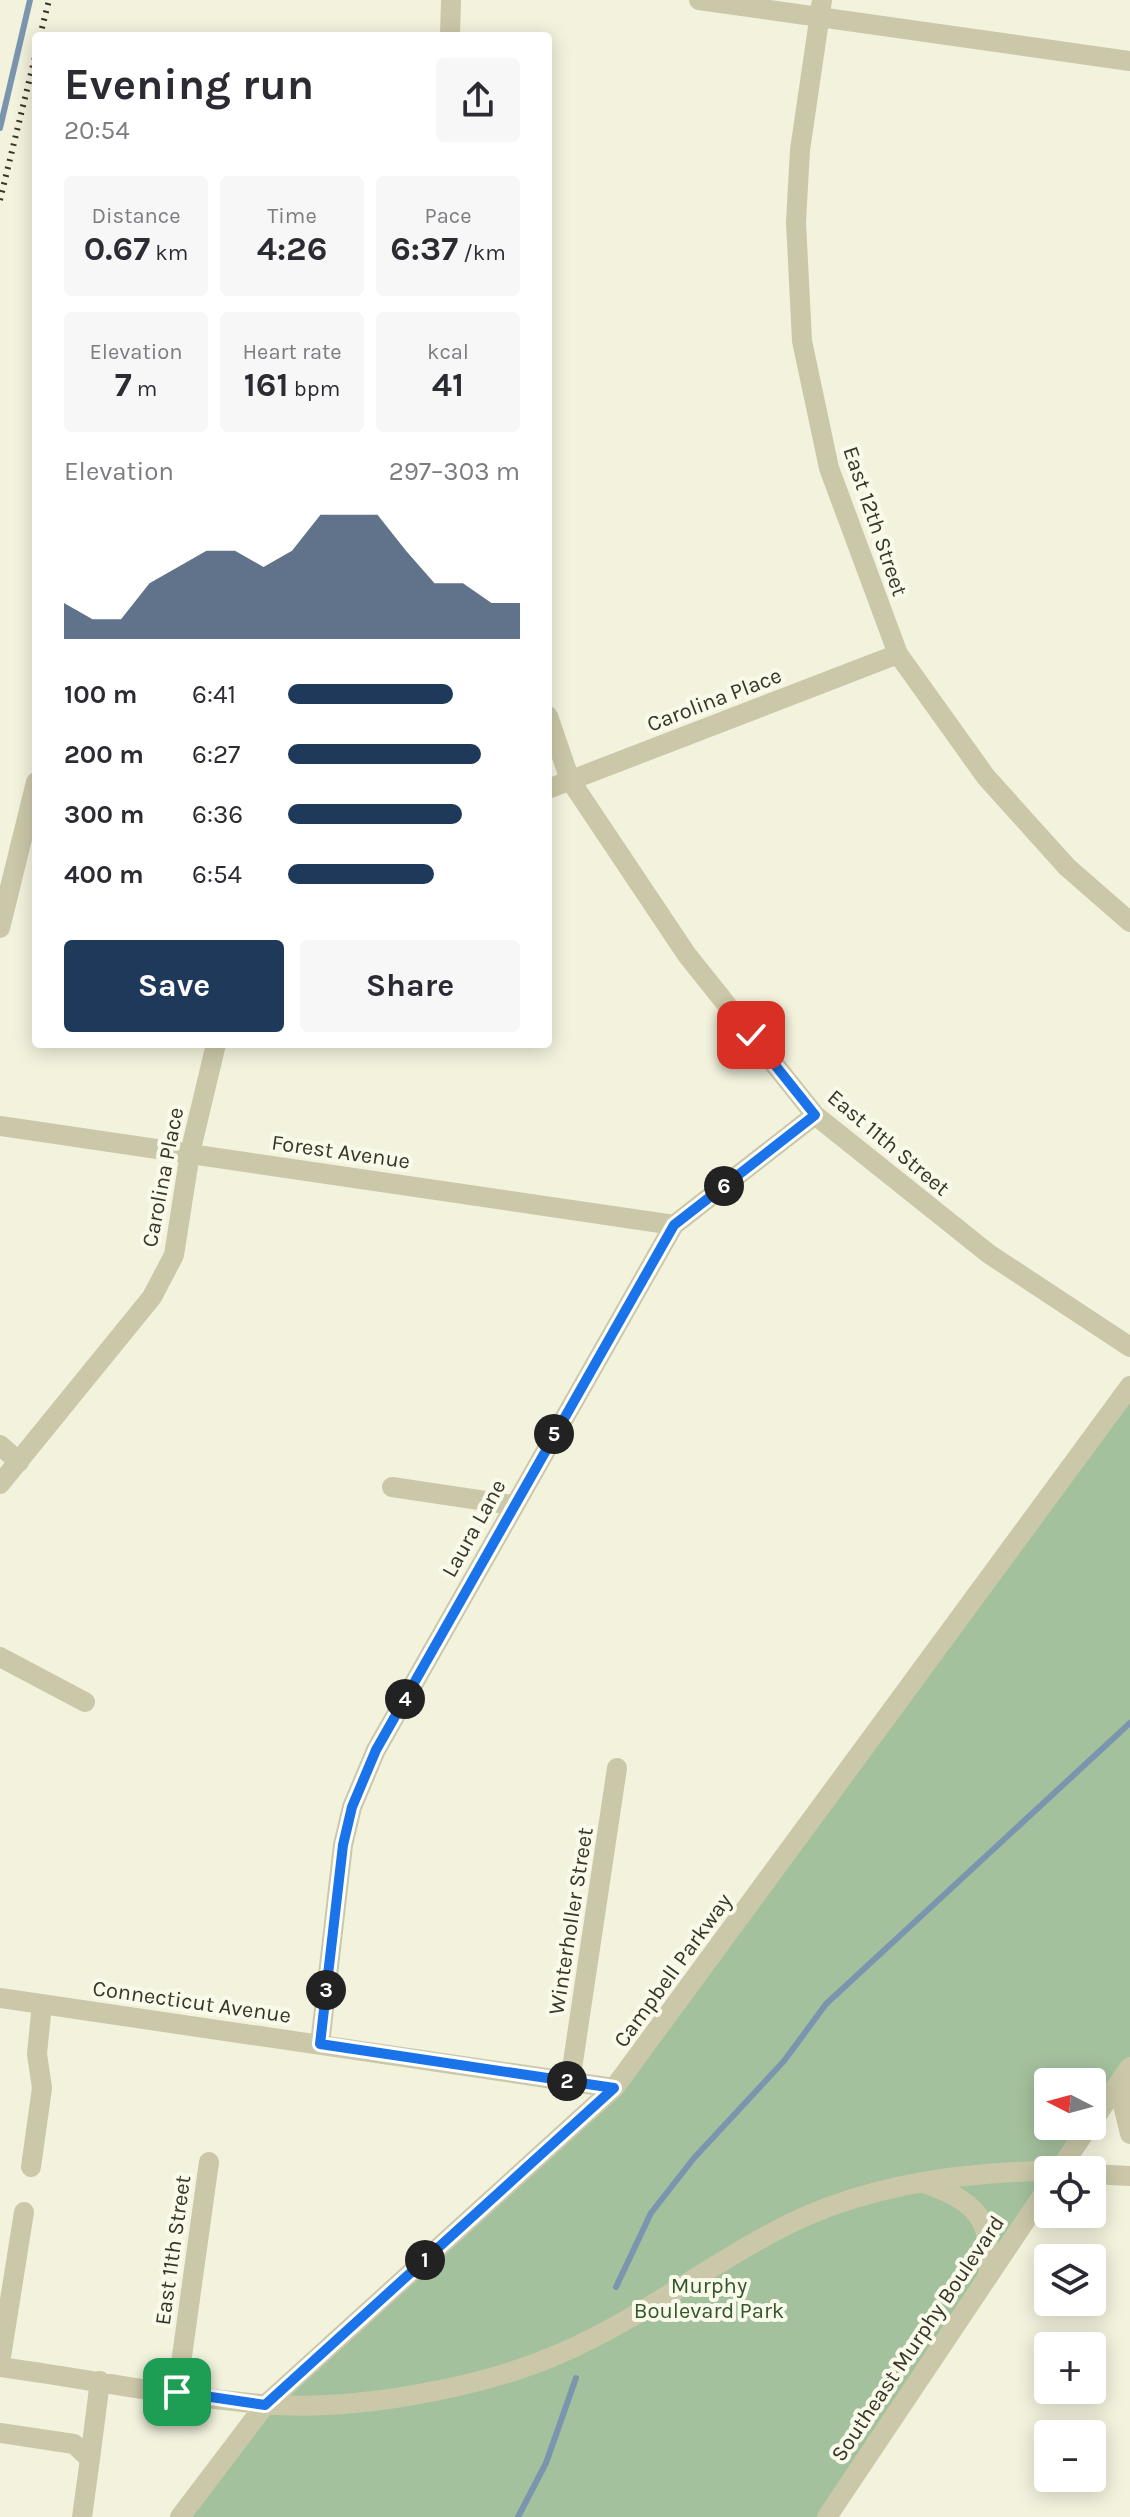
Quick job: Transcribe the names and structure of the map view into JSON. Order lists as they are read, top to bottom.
{
  "streets": {
    "street": [
      "East 12th Street",
      "Carolina Place",
      "East 11th Street",
      "Forest Avenue",
      "Laura Lane",
      "Winterholler Street",
      "Campbell Parkway",
      "Connecticut Avenue",
      "Southeast Murphy Boulevard"
    ]
  },
  "crossings": [
    ["East 12th Street", "Carolina Place"],
    ["Carolina Place", "East 11th Street"],
    ["Carolina Place", "Forest Avenue"],
    ["East 11th Street", "Laura Lane"],
    ["Forest Avenue", "Laura Lane"],
    ["Laura Lane", "Connecticut Avenue"],
    ["Winterholler Street", "Connecticut Avenue"],
    ["Campbell Parkway", "Connecticut Avenue"]
  ],
  "parks": ["Murphy Boulevard Park"],
  "north": "left",
  "page": {
    "heading": ["Evening run", "20:54"],
    "stats": [
      ["Distance", "0.67 km"],
      ["Time", "4:26"],
      ["Pace", "6:37 /km"],
      ["Elevation", "7 m"],
      ["Heart rate", "161 bpm"],
      ["kcal", "41"]
    ],
    "chart": ["Elevation", "297–303 m"],
    "list": [
      {
        "name": "100 m",
        "note": "6:41"
      },
      {
        "name": "200 m",
        "note": "6:27"
      },
      {
        "name": "300 m",
        "note": "6:36"
      },
      {
        "name": "400 m",
        "note": "6:54"
      }
    ],
    "buttons": ["Save", "Share"],
    "pins": [
      "6",
      "5",
      "4",
      "3",
      "2",
      "1"
    ],
    "map_buttons": ["+", "−"]
  }
}
